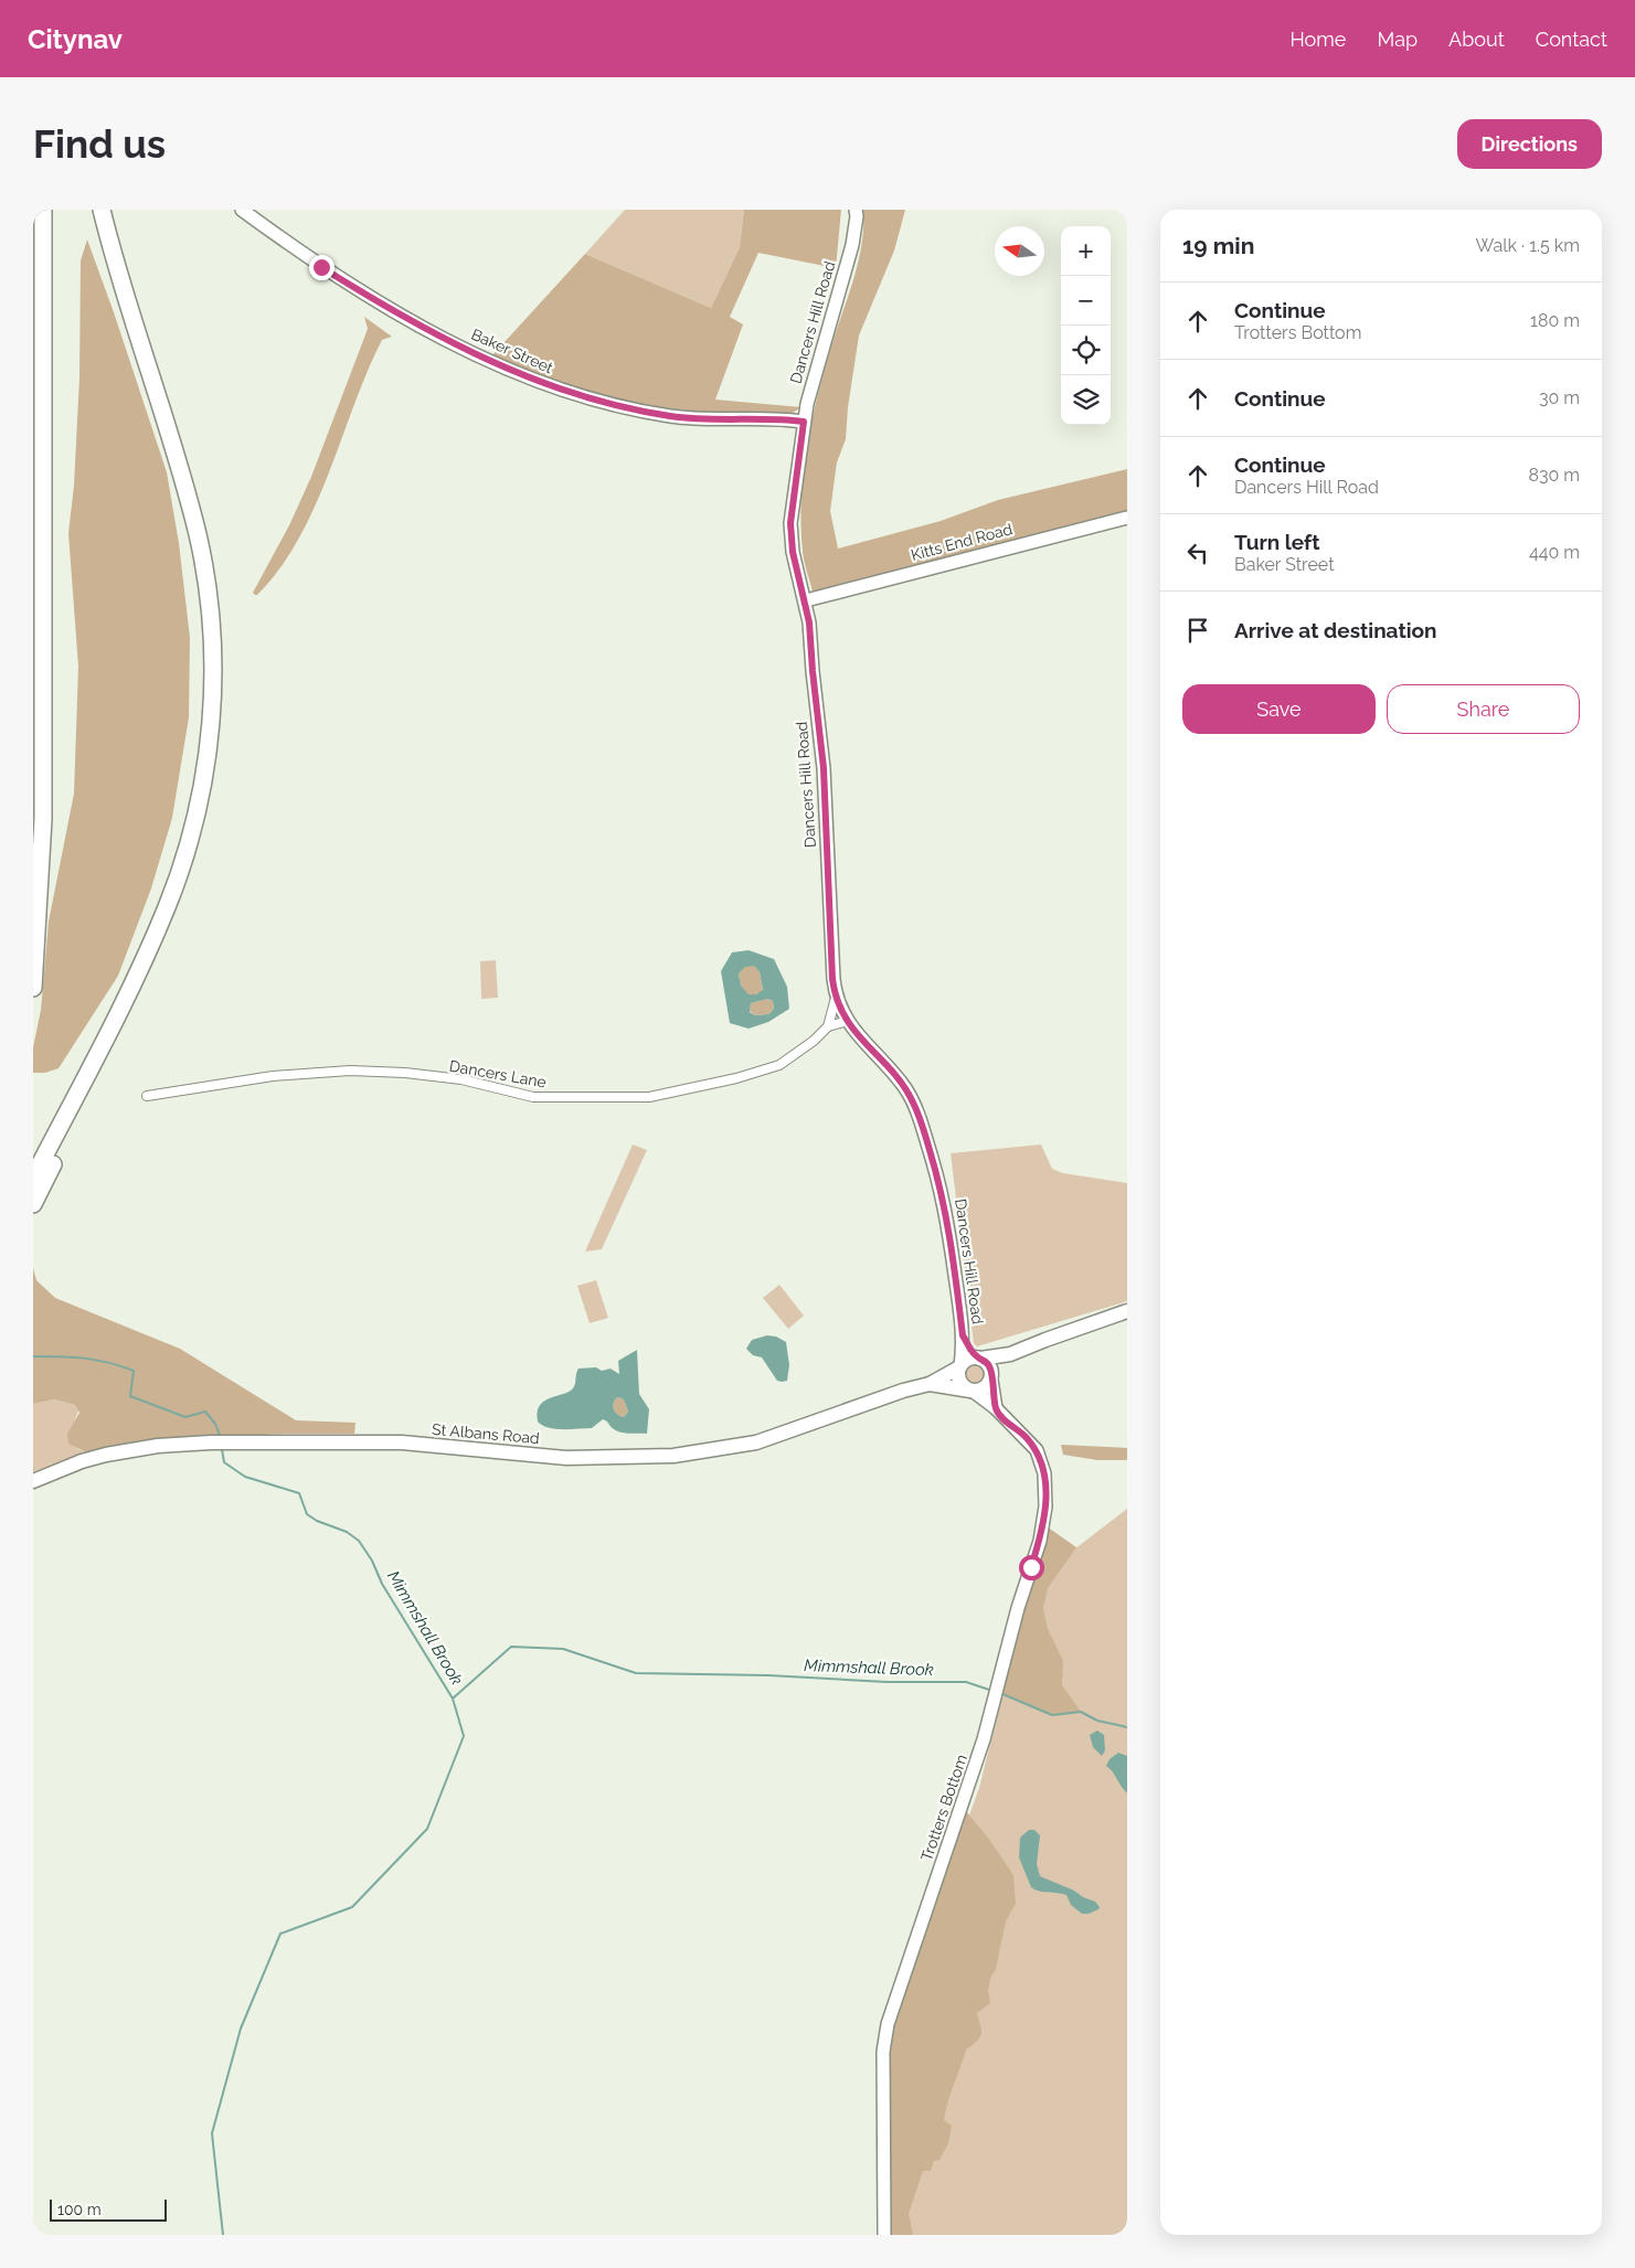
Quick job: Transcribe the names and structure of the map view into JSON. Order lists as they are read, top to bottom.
{
  "streets": {
    "main road": ["St Albans Road"],
    "street": [
      "Dancers Hill Road",
      "Baker Street",
      "Kitts End Road",
      "Dancers Lane",
      "Trotters Bottom"
    ]
  },
  "crossings": [
    ["Dancers Hill Road", "Baker Street"],
    ["Dancers Hill Road", "Kitts End Road"],
    ["Dancers Hill Road", "Dancers Lane"],
    ["Dancers Hill Road", "St Albans Road"],
    ["Dancers Hill Road", "Trotters Bottom"],
    ["St Albans Road", "Trotters Bottom"]
  ],
  "water": ["Mimmshall Brook"],
  "scale_bar": "100 m",
  "north": "left",
  "page": {
    "header": "Citynav",
    "nav": [
      "Home",
      "Map",
      "About",
      "Contact"
    ],
    "buttons": [
      "Directions",
      ["Save", "Share"]
    ],
    "title": "Find us",
    "heading": ["19 min", "Walk · 1.5 km"],
    "map_buttons": ["+", "−"],
    "list": [
      ["Continue", "Trotters Bottom", "180 m"],
      ["Continue", "30 m"],
      ["Continue", "Dancers Hill Road", "830 m"],
      ["Turn left", "Baker Street", "440 m"],
      "Arrive at destination"
    ],
    "scale": "100 m"
  }
}
